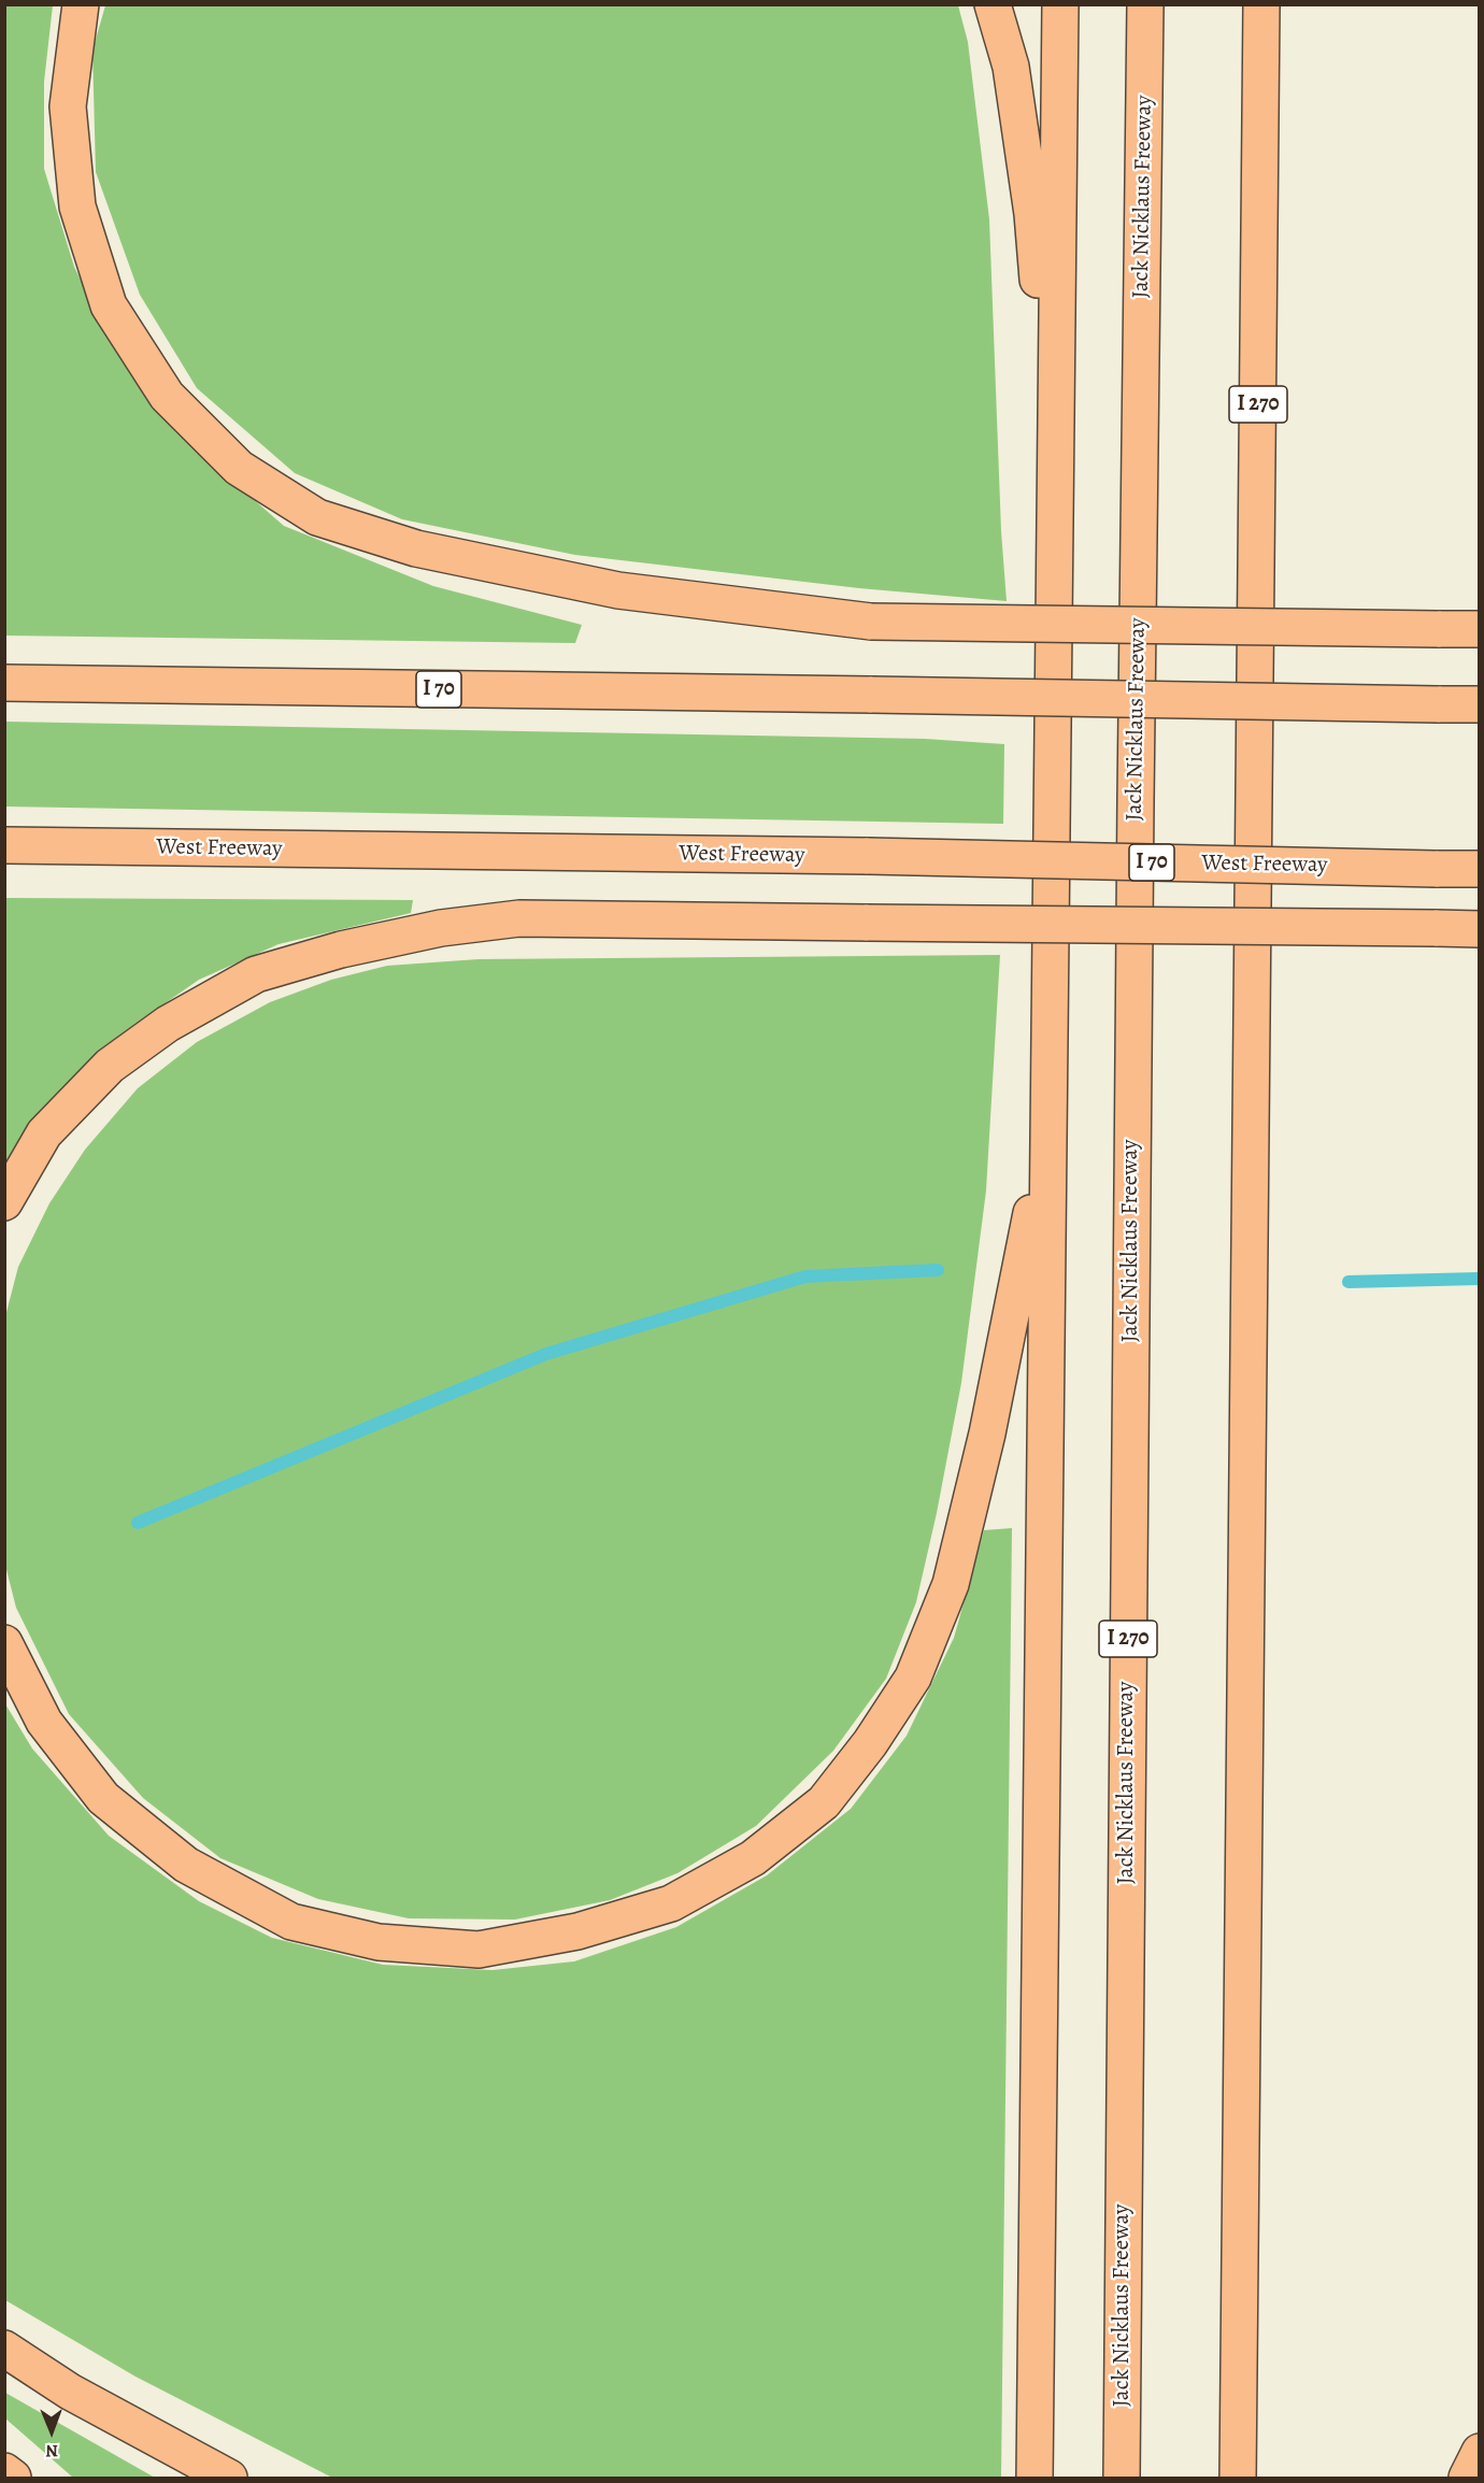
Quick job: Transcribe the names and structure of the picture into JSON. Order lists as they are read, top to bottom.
{
  "streets": {
    "highway": [
      "Jack Nicklaus Freeway",
      "I 270",
      "I 70",
      "West Freeway"
    ]
  },
  "north": "bottom"
}
